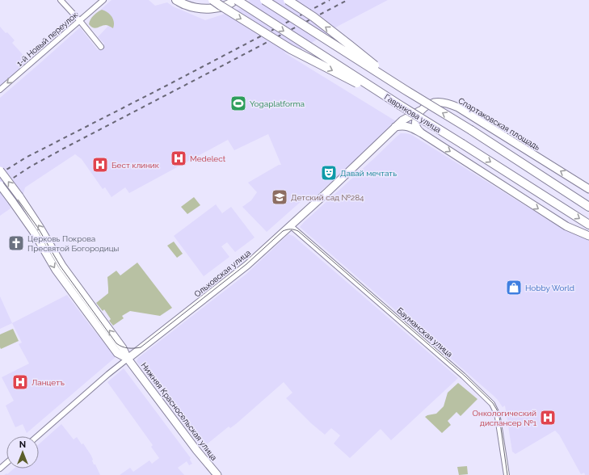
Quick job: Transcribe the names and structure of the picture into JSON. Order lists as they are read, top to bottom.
{
  "streets": {
    "main road": ["Гаврикова улица"],
    "street": [
      "1-й Новый переулок",
      "Спартаковская площадь",
      "Ольховская улица",
      "Бауманская улица",
      "Нижняя Красносельская улица"
    ]
  },
  "crossings": [
    ["Спартаковская площадь", "Ольховская улица"],
    ["Ольховская улица", "Бауманская улица"],
    ["Ольховская улица", "Нижняя Красносельская улица"]
  ],
  "one_way": ["1-й Новый переулок"],
  "places": {
    "sports": ["Yogaplatforma"],
    "hospital": [
      "Medelect",
      "Бест клиник",
      "Ланцетъ",
      "Онкологический диспансер №1"
    ],
    "theatre": ["Давай мечтать"],
    "school or university": ["Детский сад №284"],
    "church": ["Церковь Покрова Пресвятой Богородицы"],
    "shop": ["Hobby World"]
  },
  "north": "top"
}
